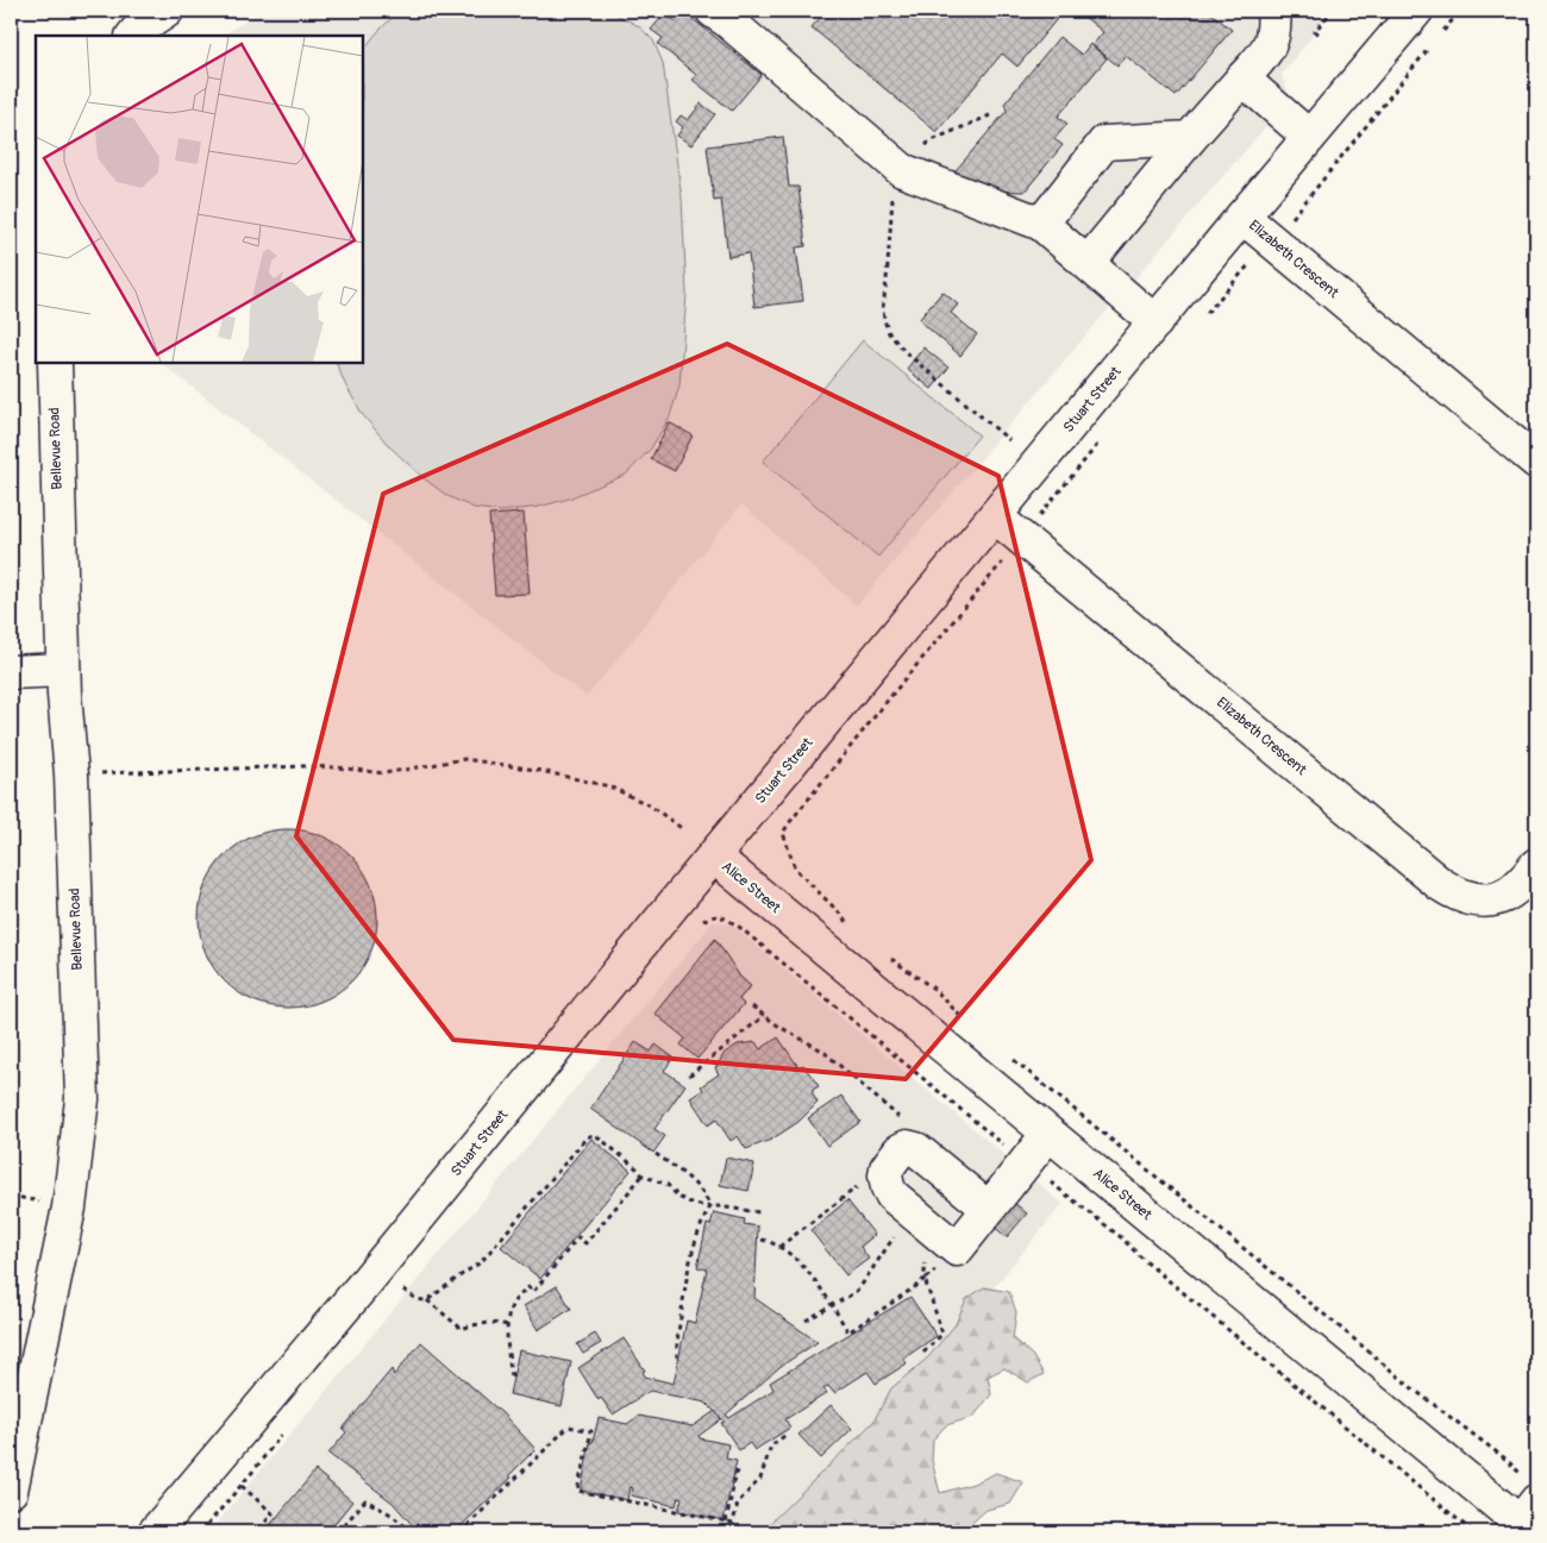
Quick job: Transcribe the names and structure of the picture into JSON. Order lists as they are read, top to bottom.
{
  "streets": {
    "street": [
      "Elizabeth Crescent",
      "Stuart Street",
      "Bellevue Road",
      "Alice Street"
    ]
  },
  "crossings": [
    ["Elizabeth Crescent", "Stuart Street"],
    ["Stuart Street", "Alice Street"]
  ]
}
